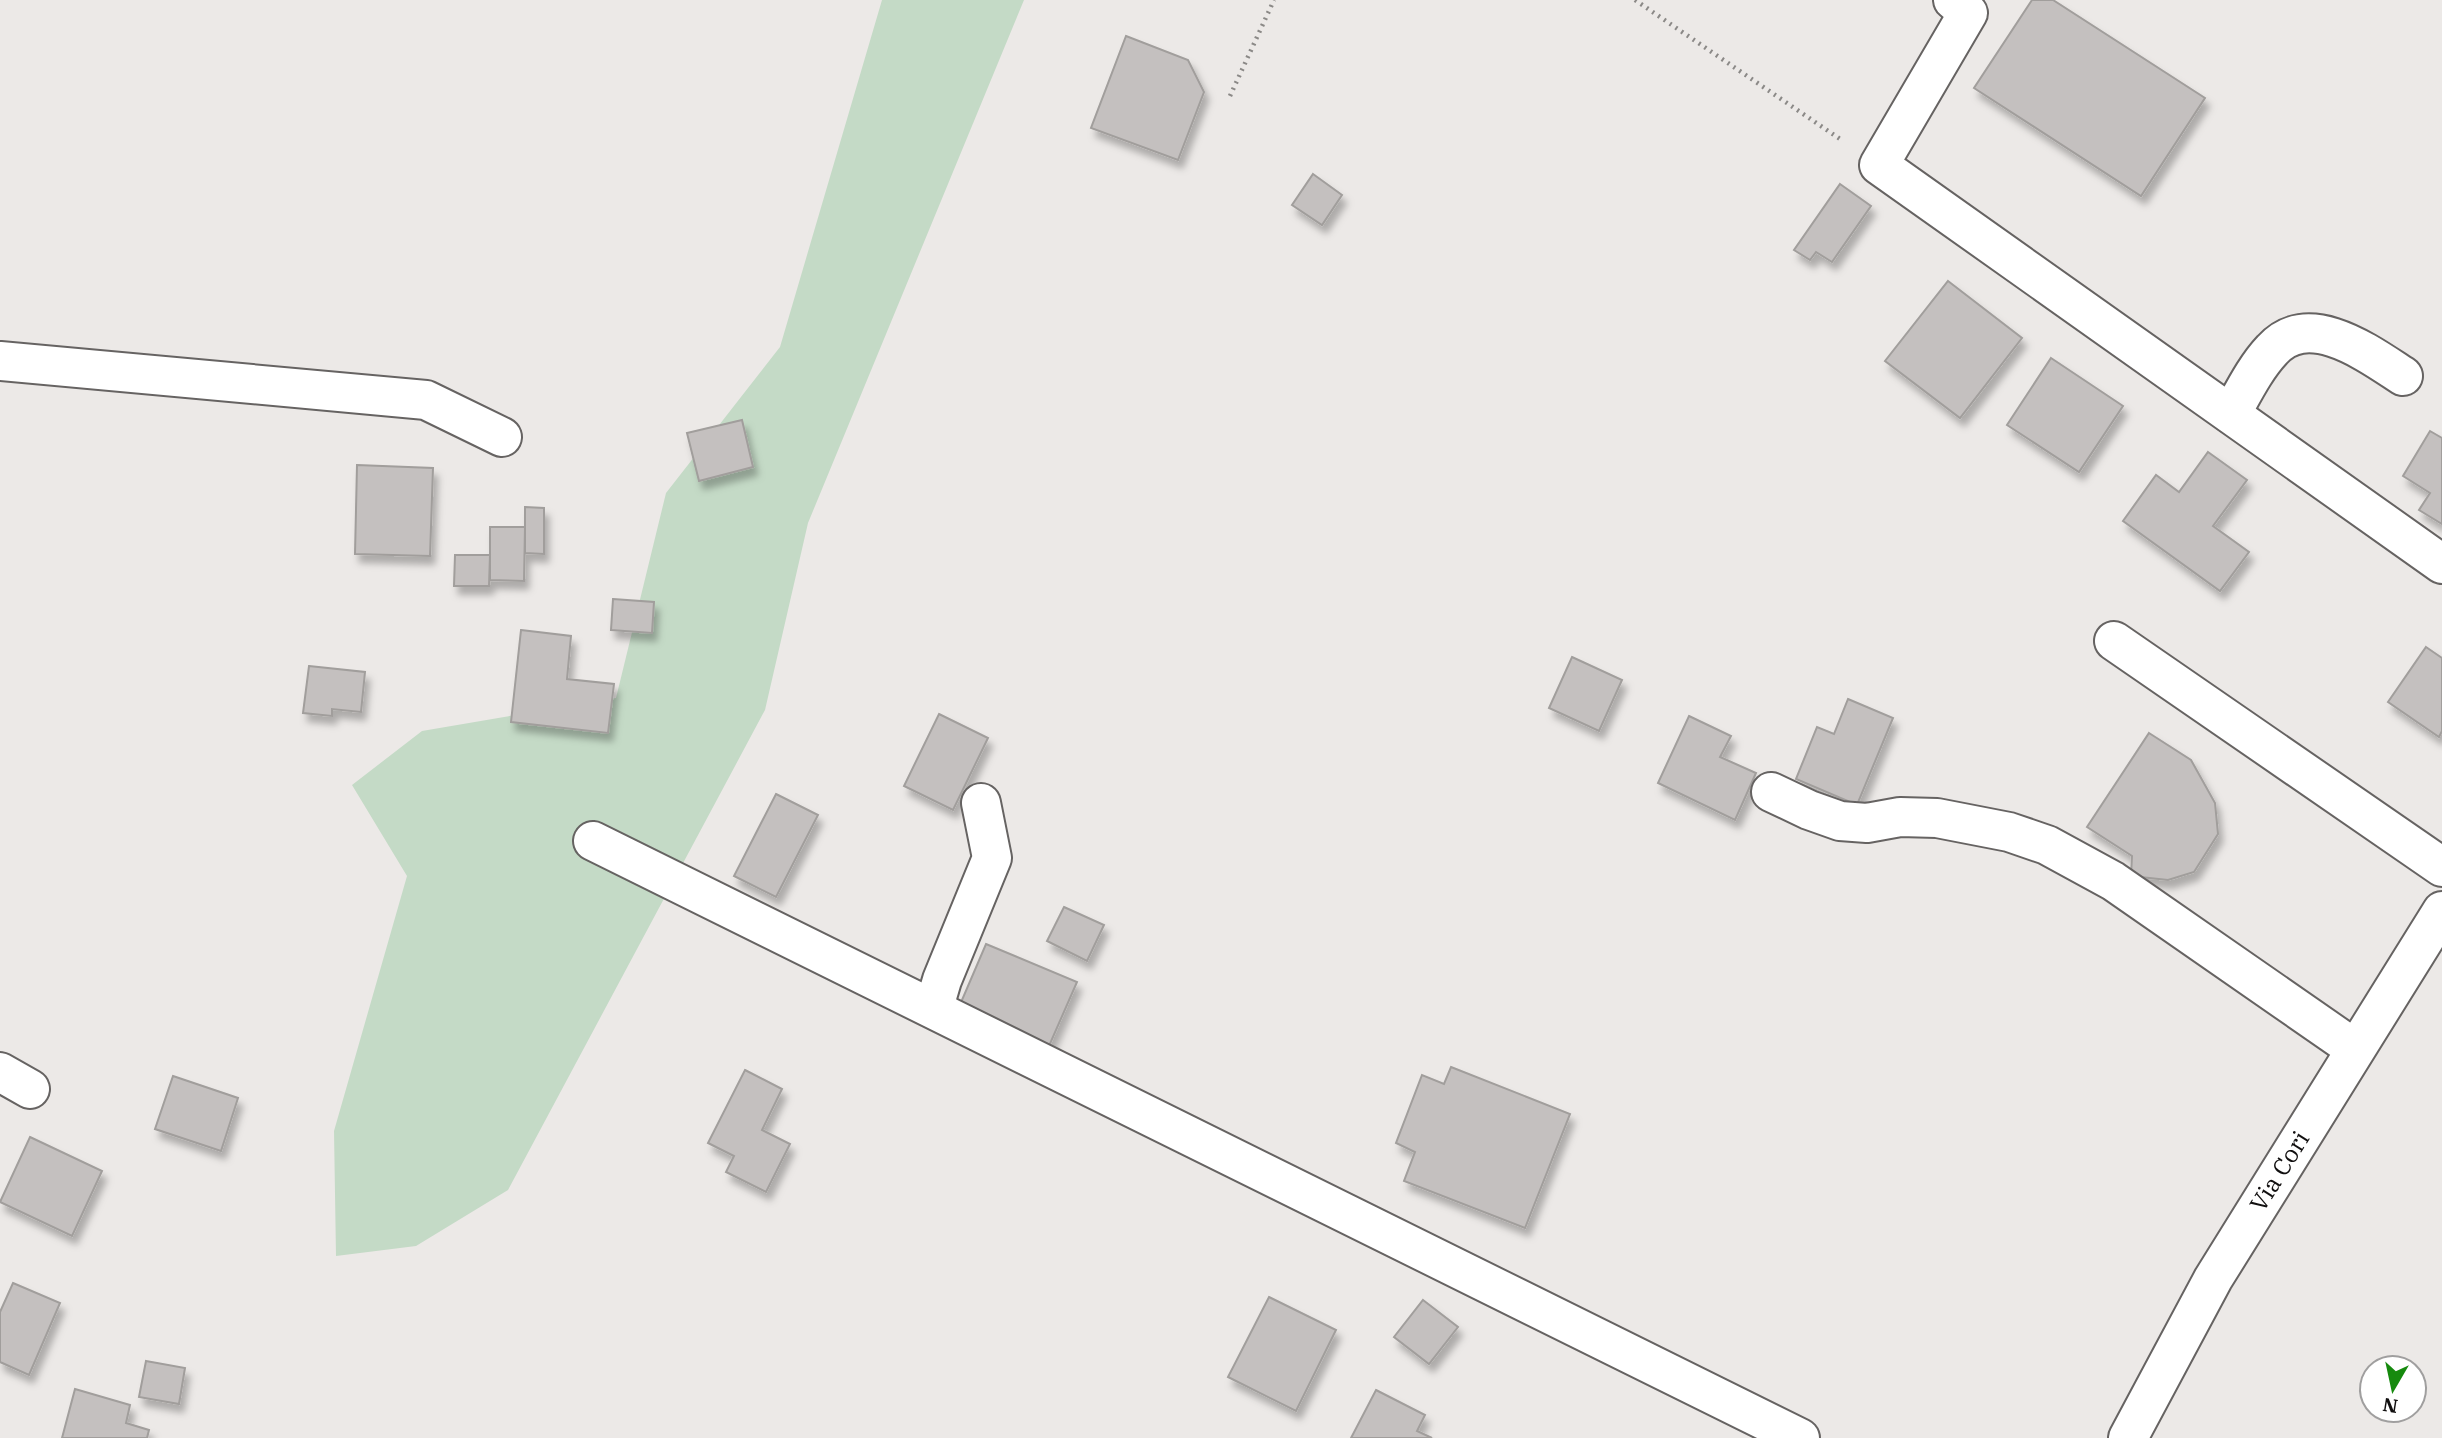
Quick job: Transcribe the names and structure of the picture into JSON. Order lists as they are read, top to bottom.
{
  "streets": {
    "street": ["Via Cori"]
  },
  "north": "bottom"
}
